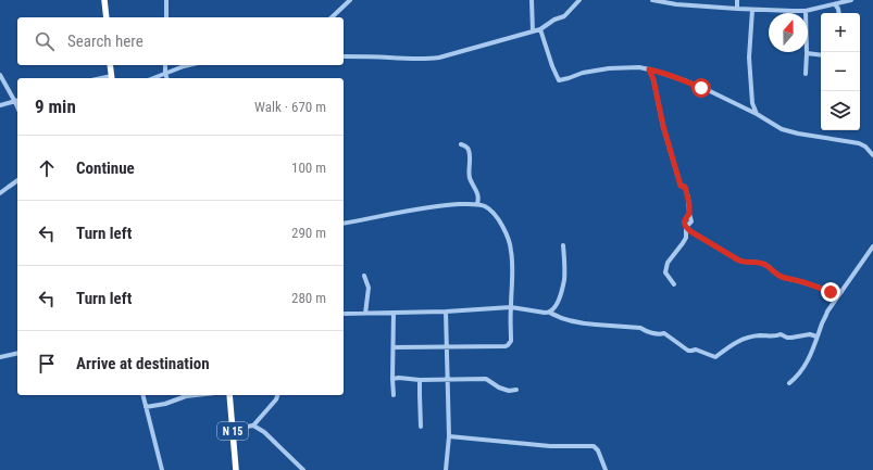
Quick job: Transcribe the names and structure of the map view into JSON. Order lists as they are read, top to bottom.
{
  "streets": {
    "highway": ["N 15"]
  },
  "north": "top",
  "page": {
    "map_buttons": ["+", "−"],
    "search": "Search here",
    "heading": ["9 min", "Walk · 670 m"],
    "list": [
      ["Continue", "100 m"],
      ["Turn left", "290 m"],
      ["Turn left", "280 m"],
      "Arrive at destination"
    ]
  }
}
